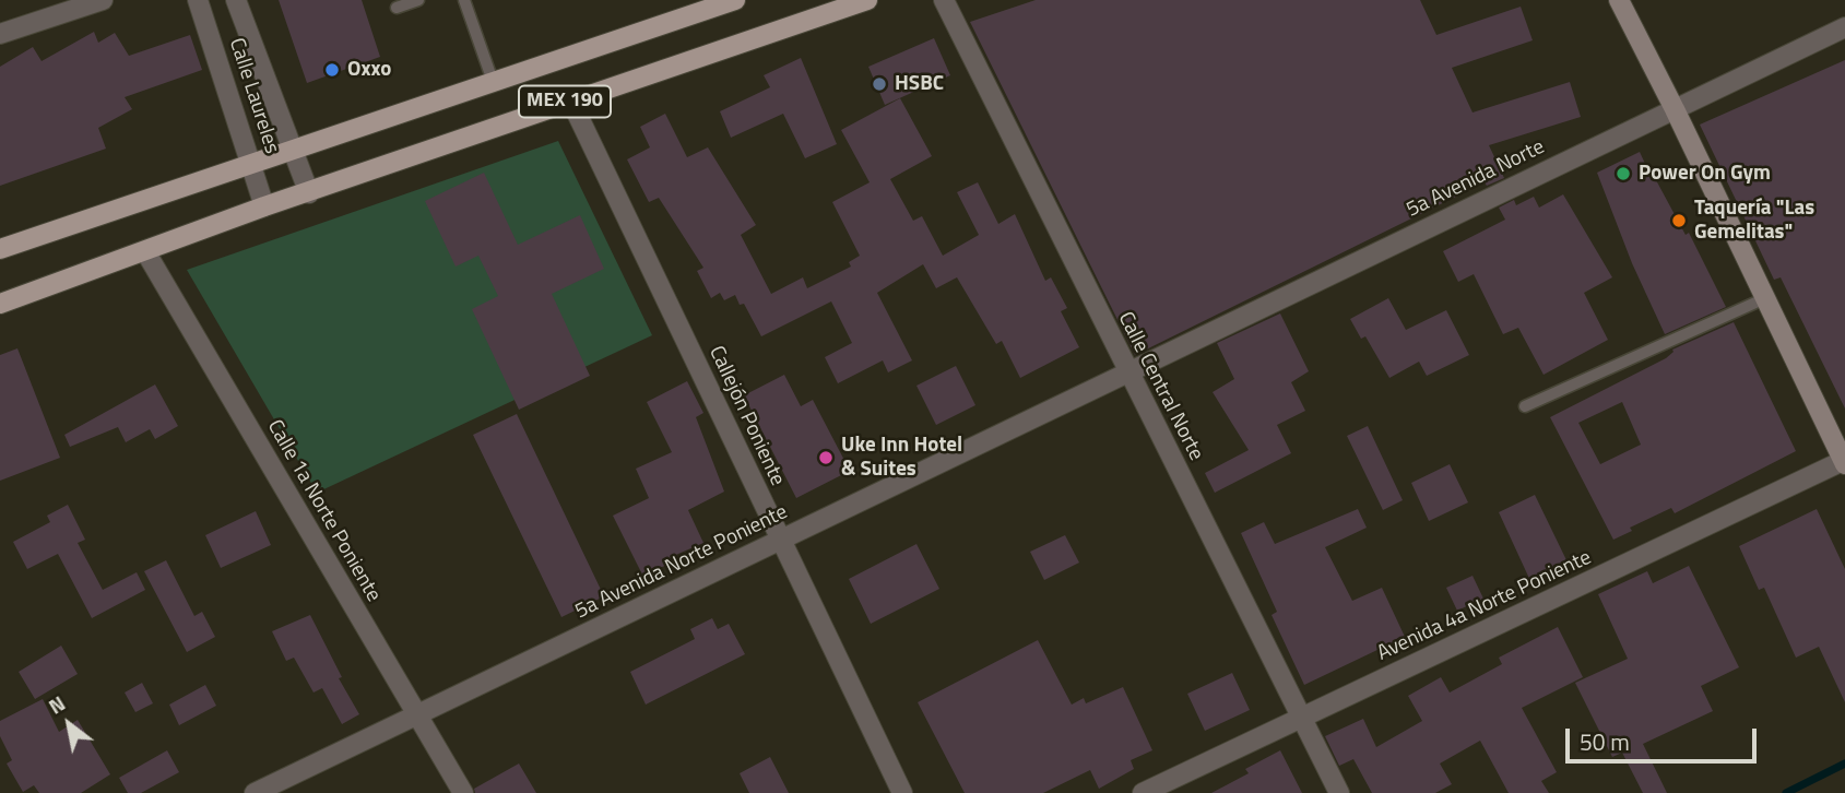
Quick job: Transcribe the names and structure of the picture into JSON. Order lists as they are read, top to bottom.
{
  "streets": {
    "main road": ["MEX 190"],
    "street": [
      "Calle Laureles",
      "5a Avenida Norte",
      "Calle Central Norte",
      "Callejón Poniente",
      "Calle 1a Norte Poniente",
      "5a Avenida Norte Poniente",
      "Avenida 4a Norte Poniente"
    ]
  },
  "crossings": [
    ["Calle Laureles", "MEX 190"],
    ["MEX 190", "Callejón Poniente"],
    ["MEX 190", "Calle 1a Norte Poniente"],
    ["5a Avenida Norte", "Calle Central Norte"],
    ["5a Avenida Norte", "5a Avenida Norte Poniente"],
    ["Calle Central Norte", "5a Avenida Norte Poniente"],
    ["Calle Central Norte", "Avenida 4a Norte Poniente"],
    ["Callejón Poniente", "5a Avenida Norte Poniente"],
    ["Calle 1a Norte Poniente", "5a Avenida Norte Poniente"]
  ],
  "places": [
    "Oxxo",
    "HSBC",
    "Power On Gym",
    "Taquería \"Las Gemelitas\"",
    "Uke Inn Hotel & Suites"
  ],
  "scale_bar": "50 m",
  "north": "top left"
}
